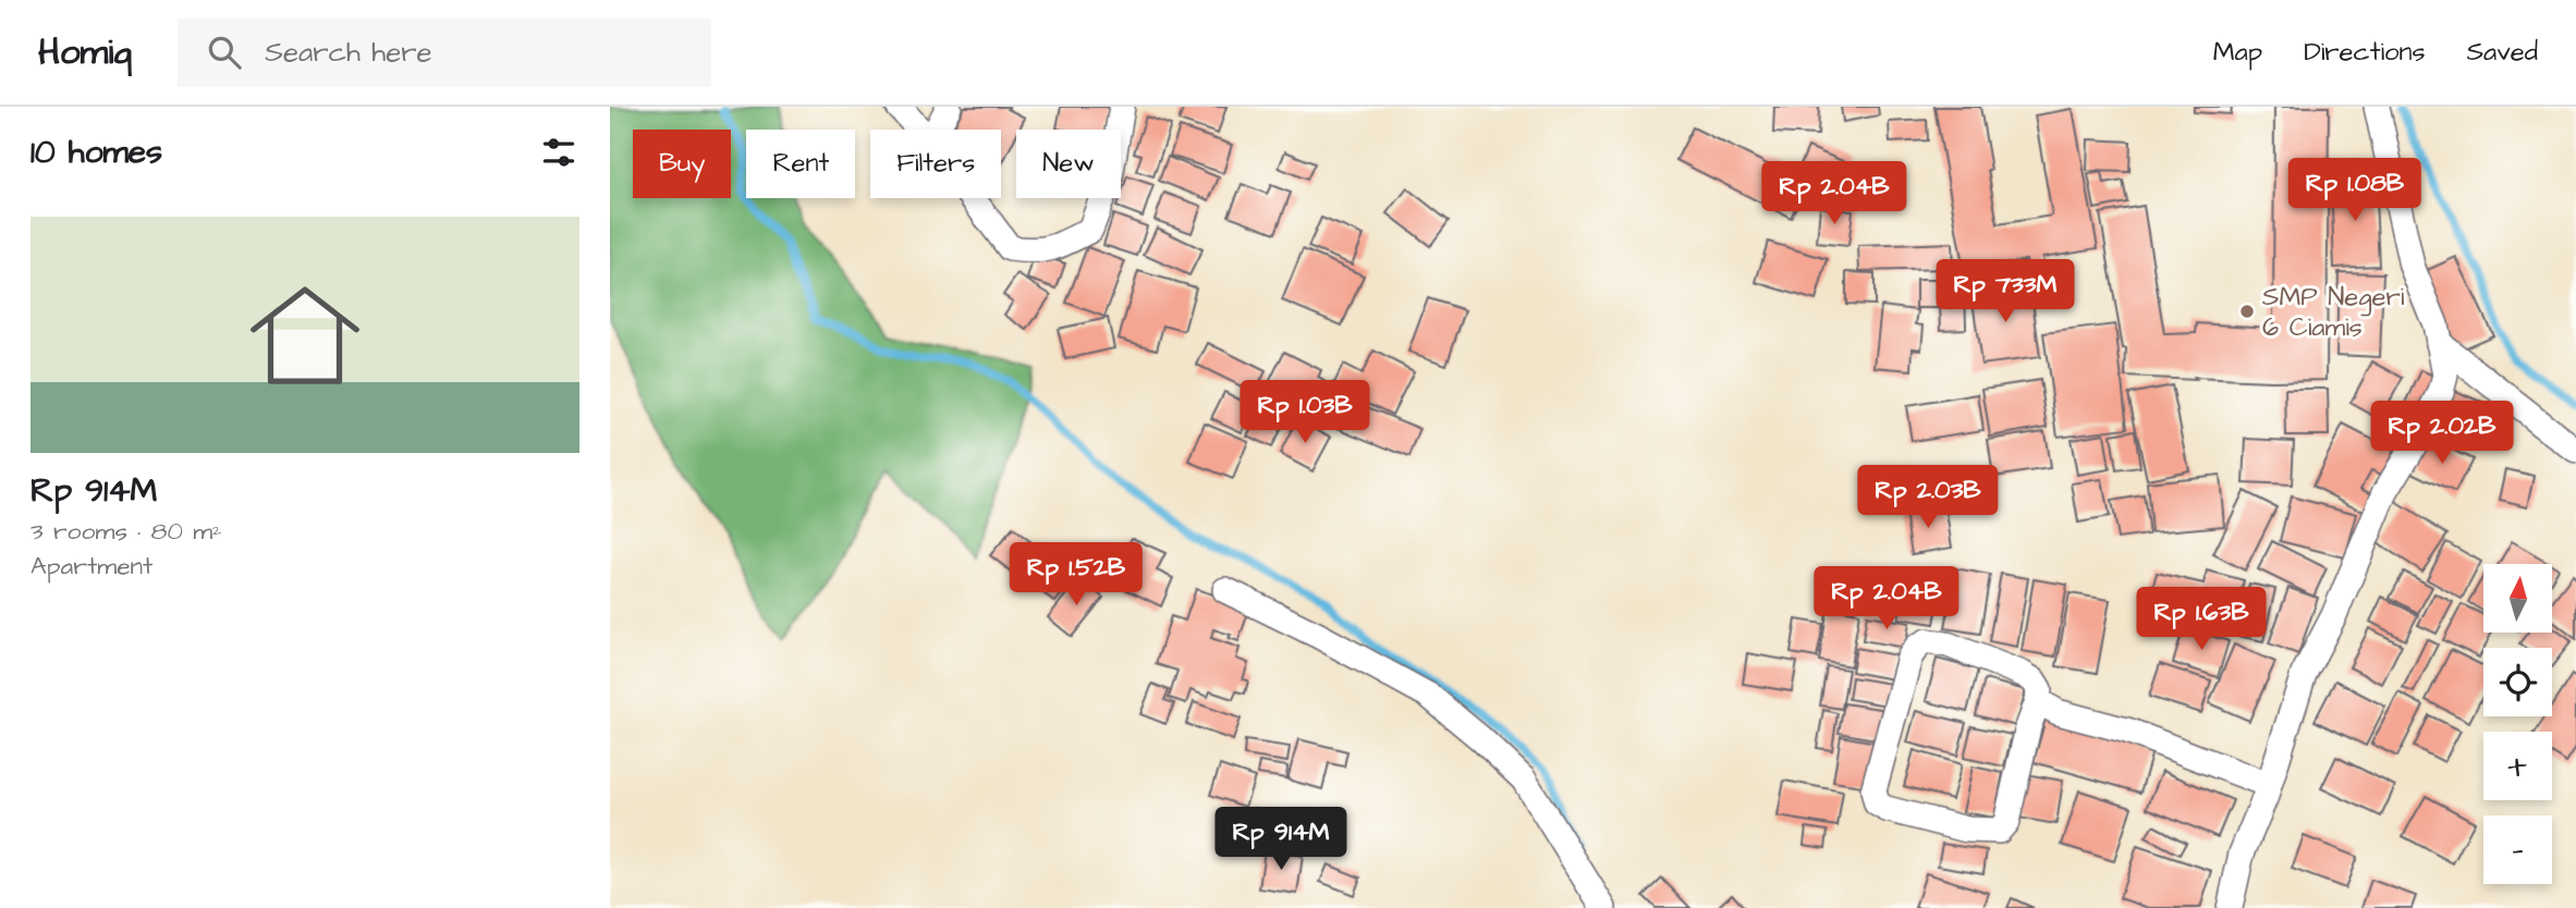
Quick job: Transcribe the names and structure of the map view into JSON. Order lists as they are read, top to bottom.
{
  "places": ["SMP Negeri 6 Ciamis"],
  "north": "top",
  "page": {
    "header": "Homiq",
    "search": "Search here",
    "nav": ["Map", "Directions", "Saved"],
    "heading": "10 homes",
    "chip": [
      "Buy",
      "Rent",
      "Filters",
      "New"
    ],
    "price": [
      "Rp 1.08B",
      "Rp 2.04B",
      "Rp 733M",
      "Rp 1.03B",
      "Rp 2.02B",
      "Rp 2.03B",
      "Rp 1.52B",
      "Rp 2.04B",
      "Rp 1.63B",
      "Rp 914M"
    ],
    "list": [
      {
        "name": "Rp 914M",
        "note": "3 rooms · 80 m² · Apartment"
      }
    ],
    "map_buttons": ["+", "−"]
  }
}
